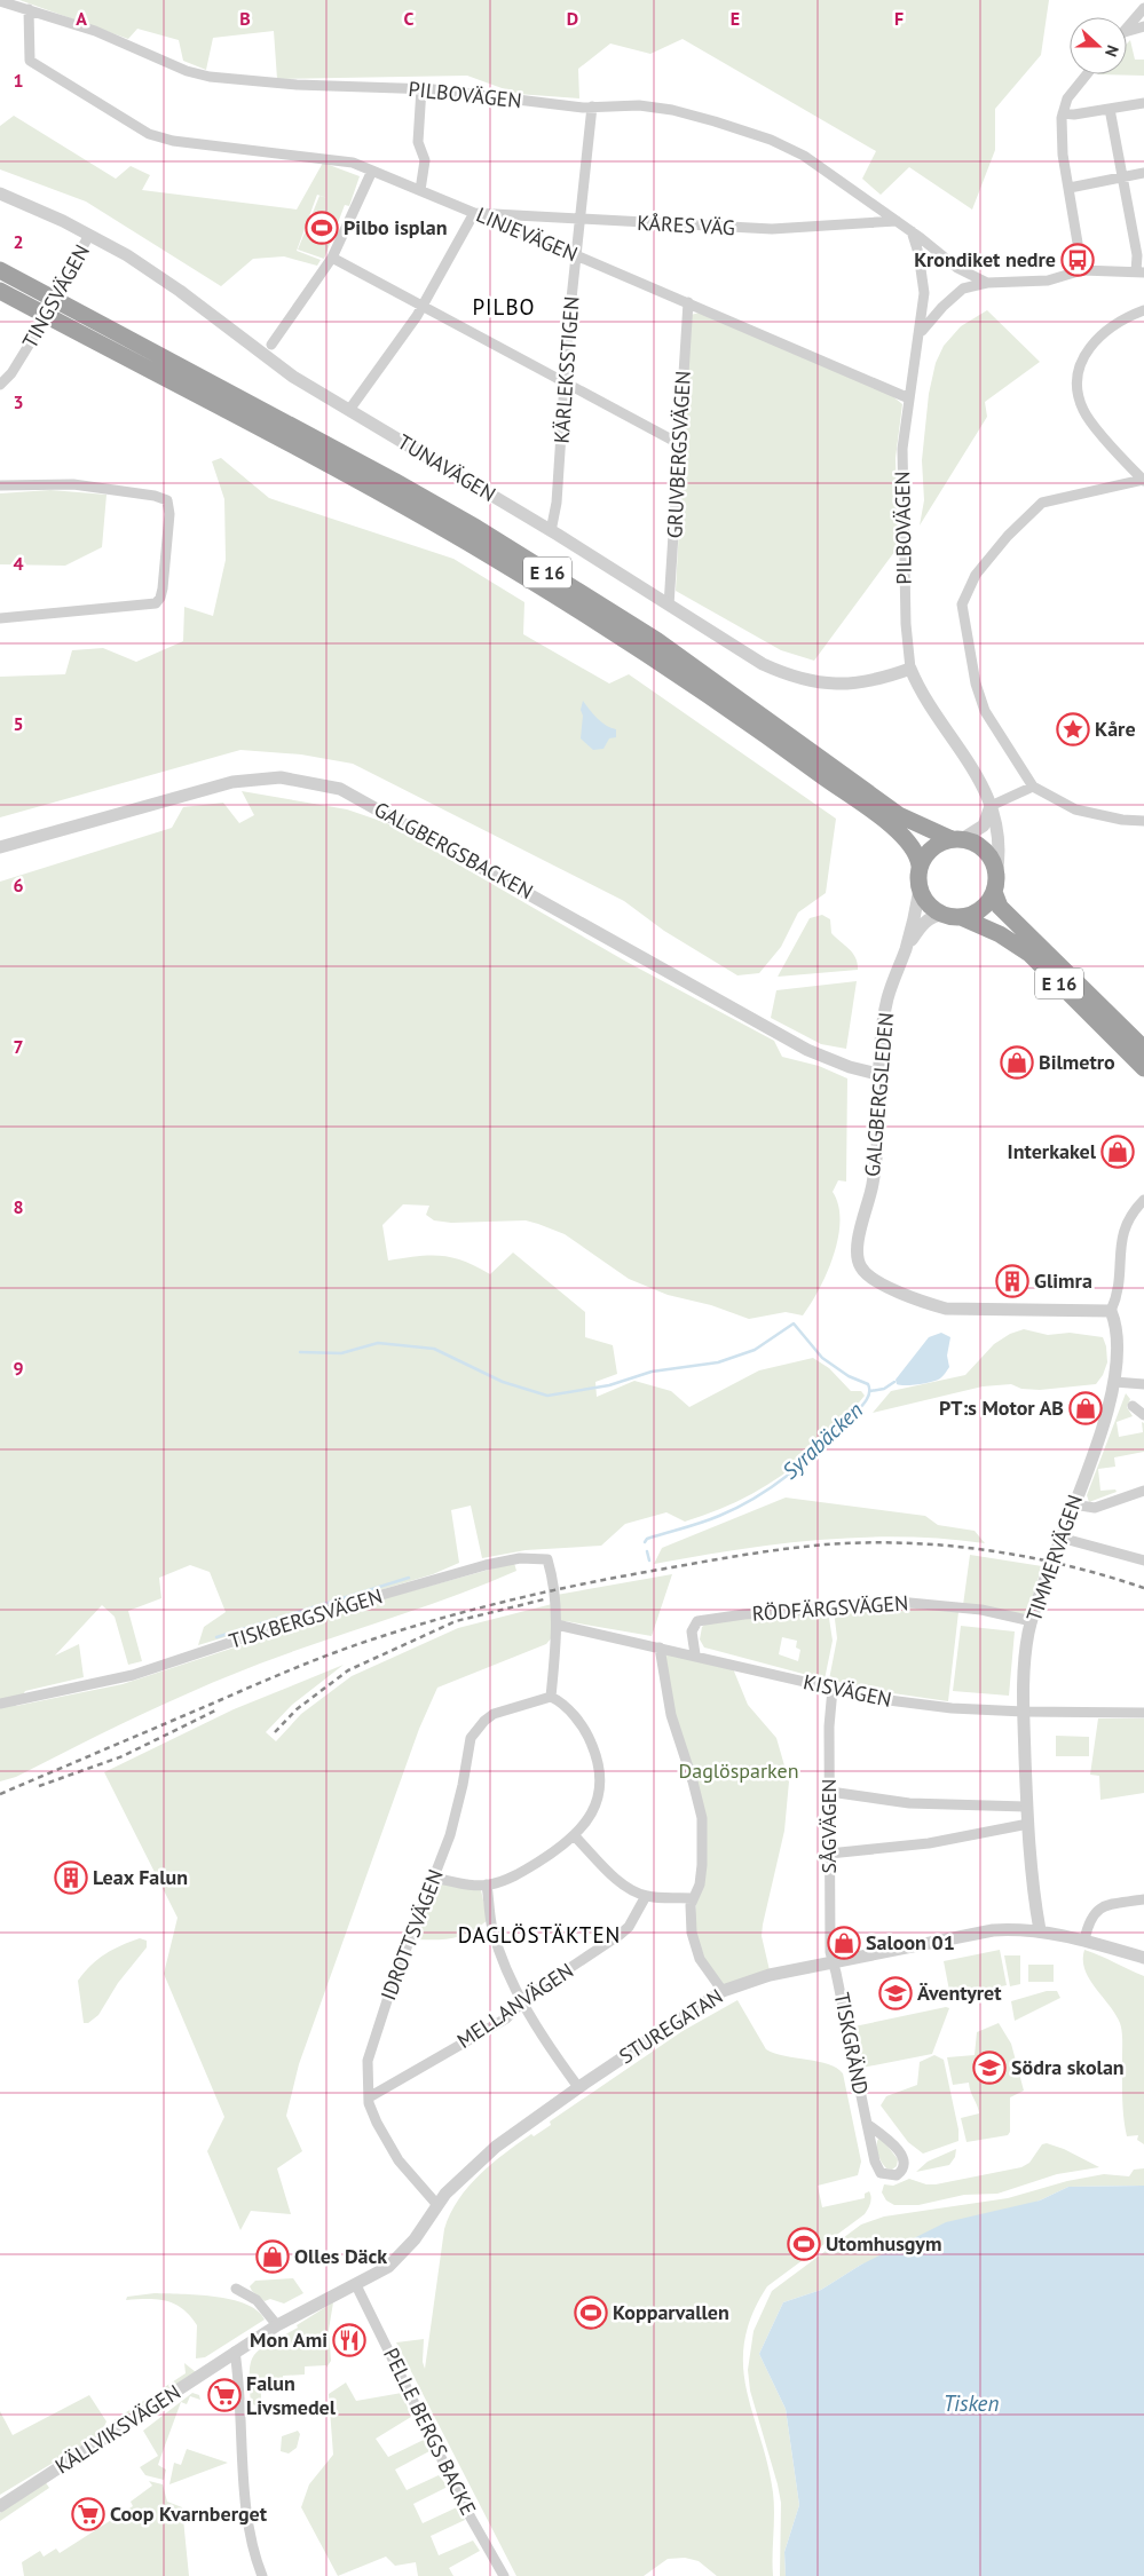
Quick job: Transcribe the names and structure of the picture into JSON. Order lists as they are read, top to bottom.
{
  "streets": {
    "highway": ["E 16"],
    "street": [
      "PILBOVÄGEN",
      "KÅRES VÄG",
      "LINJEVÄGEN",
      "TINGSVÄGEN",
      "KÄRLEKSSTIGEN",
      "GRUVBERGSVÄGEN",
      "TUNAVÄGEN",
      "GALGBERGSBACKEN",
      "GALGBERGSLEDEN",
      "TIMMERVÄGEN",
      "RÖDFÄRGSVÄGEN",
      "TISKBERGSVÄGEN",
      "KISVÄGEN",
      "SÅGVÄGEN",
      "IDROTTSVÄGEN",
      "MELLANVÄGEN",
      "STUREGATAN",
      "TISKGRÄND",
      "KÄLLVIKSVÄGEN",
      "PELLE BERGS BACKE"
    ]
  },
  "crossings": [
    ["PILBOVÄGEN", "KÅRES VÄG"],
    ["PILBOVÄGEN", "LINJEVÄGEN"],
    ["PILBOVÄGEN", "KÄRLEKSSTIGEN"],
    ["PILBOVÄGEN", "TUNAVÄGEN"],
    ["PILBOVÄGEN", "E 16"],
    ["PILBOVÄGEN", "GALGBERGSLEDEN"],
    ["KÅRES VÄG", "LINJEVÄGEN"],
    ["KÅRES VÄG", "KÄRLEKSSTIGEN"],
    ["LINJEVÄGEN", "KÄRLEKSSTIGEN"],
    ["LINJEVÄGEN", "GRUVBERGSVÄGEN"],
    ["TINGSVÄGEN", "TUNAVÄGEN"],
    ["KÄRLEKSSTIGEN", "TUNAVÄGEN"],
    ["GRUVBERGSVÄGEN", "TUNAVÄGEN"],
    ["E 16", "GALGBERGSLEDEN"],
    ["GALGBERGSBACKEN", "GALGBERGSLEDEN"],
    ["GALGBERGSLEDEN", "TIMMERVÄGEN"],
    ["TIMMERVÄGEN", "RÖDFÄRGSVÄGEN"],
    ["TIMMERVÄGEN", "KISVÄGEN"],
    ["TIMMERVÄGEN", "STUREGATAN"],
    ["RÖDFÄRGSVÄGEN", "KISVÄGEN"],
    ["TISKBERGSVÄGEN", "KISVÄGEN"],
    ["KISVÄGEN", "SÅGVÄGEN"],
    ["SÅGVÄGEN", "STUREGATAN"],
    ["SÅGVÄGEN", "TISKGRÄND"],
    ["IDROTTSVÄGEN", "MELLANVÄGEN"],
    ["IDROTTSVÄGEN", "STUREGATAN"],
    ["STUREGATAN", "TISKGRÄND"],
    ["STUREGATAN", "PELLE BERGS BACKE"]
  ],
  "districts": ["PILBO", "DAGLÖSTÄKTEN"],
  "water": ["Syrabäcken", "Tisken"],
  "parks": ["Daglösparken"],
  "places": {
    "sports": ["Pilbo isplan", "Utomhusgym", "Kopparvallen"],
    "bus stop": ["Krondiket nedre"],
    "place": ["Kåre"],
    "shop": [
      "Bilmetro",
      "Interkakel",
      "PT:s Motor AB",
      "Saloon 01",
      "Olles Däck"
    ],
    "building": ["Glimra", "Leax Falun"],
    "school or university": ["Äventyret", "Södra skolan"],
    "restaurant": ["Mon Ami"],
    "supermarket": ["Falun Livsmedel", "Coop Kvarnberget"]
  },
  "north": "right",
  "grid": {
    "columns": [
      "A",
      "B",
      "C",
      "D",
      "E",
      "F"
    ],
    "rows": [
      "1",
      "2",
      "3",
      "4",
      "5",
      "6",
      "7",
      "8",
      "9"
    ]
  }
}
